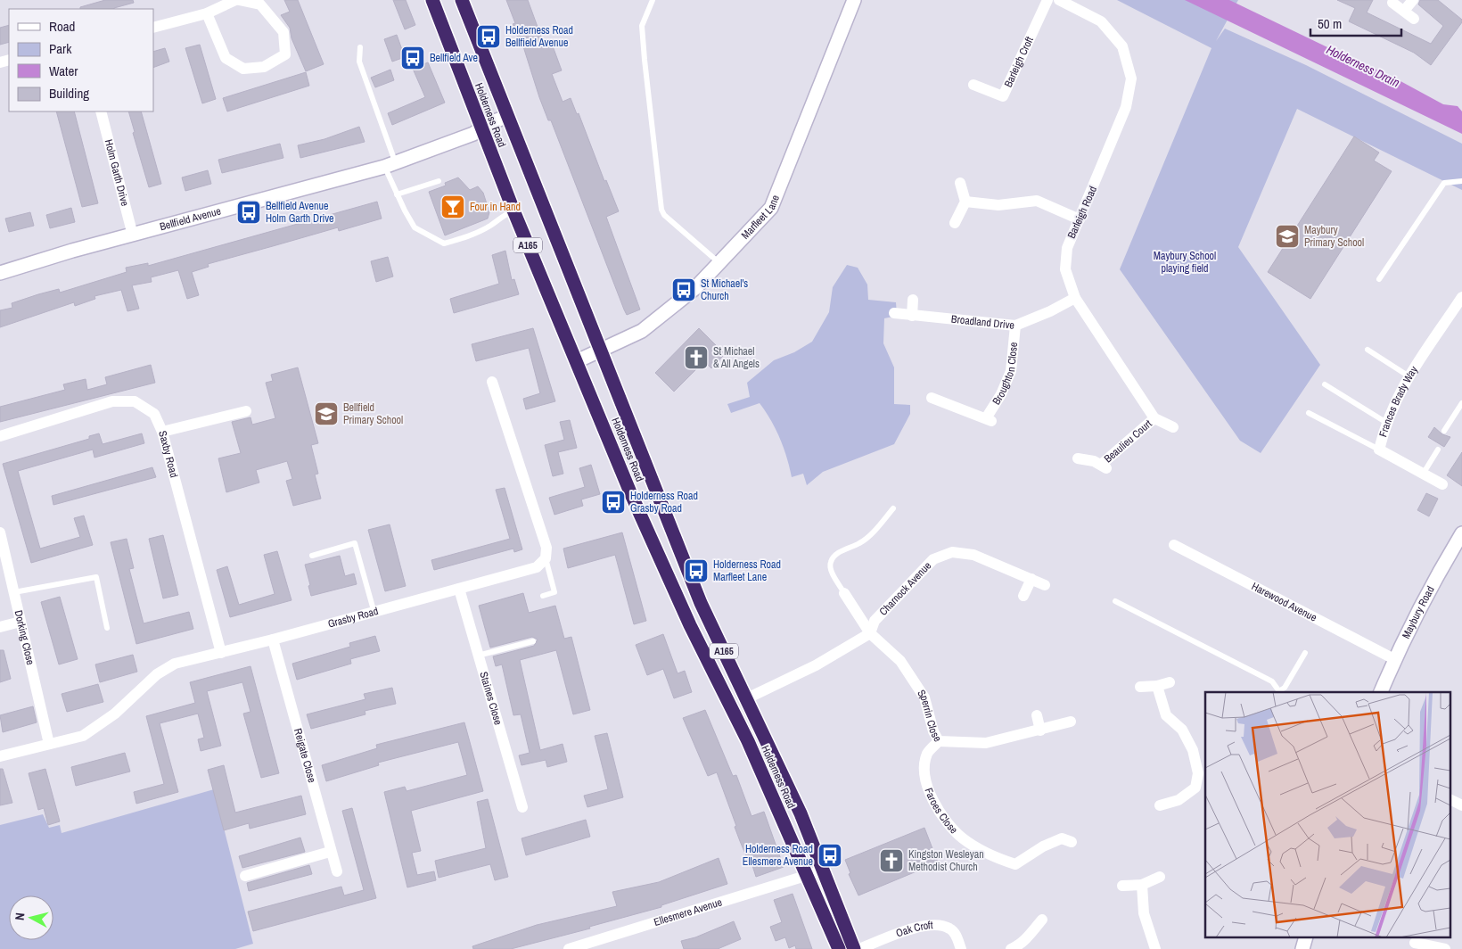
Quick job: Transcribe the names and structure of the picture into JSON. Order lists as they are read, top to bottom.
{
  "streets": {
    "highway": ["Holderness Road", "A165"],
    "street": [
      "Barleigh Croft",
      "Holm Garth Drive",
      "Barleigh Road",
      "Marfleet Lane",
      "Bellfield Avenue",
      "Broadland Drive",
      "Broughton Close",
      "Frances Brady Way",
      "Beaulieu Court",
      "Saxby Road",
      "Charnock Avenue",
      "Harewood Avenue",
      "Maybury Road",
      "Grasby Road",
      "Dorking Close",
      "Staines Close",
      "Sperrin Close",
      "Reigate Close",
      "Faroes Close",
      "Ellesmere Avenue",
      "Oak Croft"
    ]
  },
  "crossings": [
    ["Holderness Road", "Marfleet Lane"],
    ["Holderness Road", "Bellfield Avenue"],
    ["Holderness Road", "Ellesmere Avenue"],
    ["Holm Garth Drive", "Bellfield Avenue"],
    ["Barleigh Road", "Broadland Drive"],
    ["Barleigh Road", "Beaulieu Court"],
    ["Broadland Drive", "Broughton Close"],
    ["Saxby Road", "Grasby Road"],
    ["Charnock Avenue", "Sperrin Close"],
    ["Harewood Avenue", "Maybury Road"],
    ["Grasby Road", "Dorking Close"],
    ["Grasby Road", "Staines Close"],
    ["Grasby Road", "Reigate Close"],
    ["Sperrin Close", "Faroes Close"]
  ],
  "water": ["Holderness Drain"],
  "parks": ["Maybury School playing field"],
  "places": {
    "bus stop": [
      "Holderness Road Bellfield Avenue",
      "Bellfield Ave",
      "Bellfield Avenue Holm Garth Drive",
      "St Michael's Church",
      "Holderness Road Grasby Road",
      "Holderness Road Marfleet Lane",
      "Holderness Road Ellesmere Avenue"
    ],
    "bar": ["Four in Hand"],
    "school or university": ["Maybury Primary School", "Bellfield Primary School"],
    "church": ["St Michael & All Angels", "Kingston Wesleyan Methodist Church"]
  },
  "legend": [
    "Road",
    "Park",
    "Water",
    "Building"
  ],
  "scale_bar": "50 m",
  "north": "left"
}
